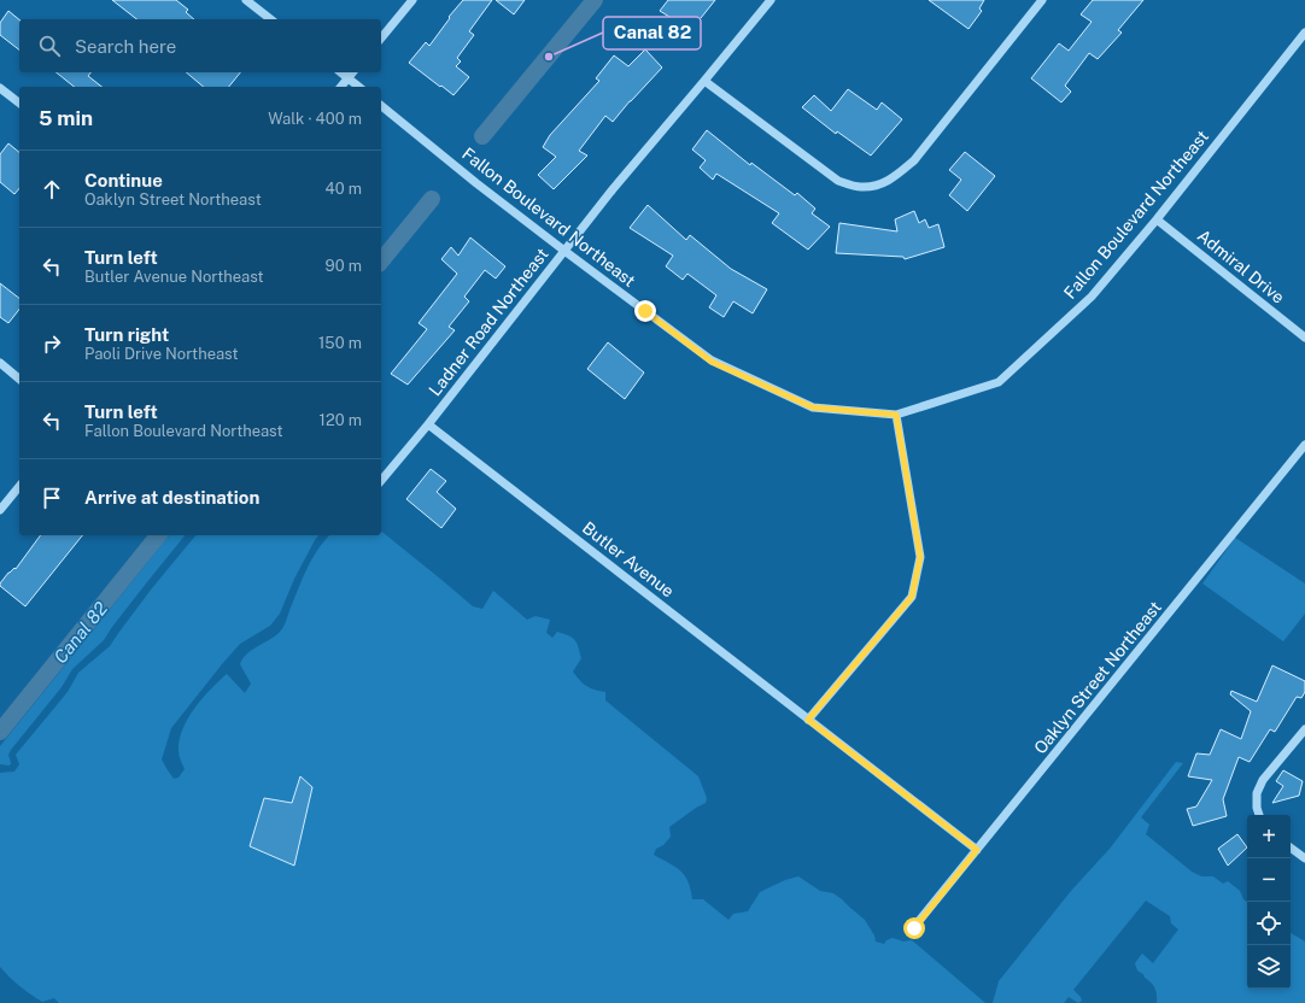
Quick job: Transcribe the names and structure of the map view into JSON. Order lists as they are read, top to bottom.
{
  "streets": {
    "street": [
      "Fallon Boulevard Northeast",
      "Admiral Drive",
      "Ladner Road Northeast",
      "Butler Avenue",
      "Oaklyn Street Northeast"
    ]
  },
  "crossings": [
    ["Fallon Boulevard Northeast", "Admiral Drive"],
    ["Fallon Boulevard Northeast", "Ladner Road Northeast"],
    ["Ladner Road Northeast", "Butler Avenue"],
    ["Butler Avenue", "Oaklyn Street Northeast"]
  ],
  "water": ["Canal 82"],
  "places": ["Canal 82"],
  "page": {
    "search": "Search here",
    "heading": ["5 min", "Walk · 400 m"],
    "list": [
      ["Continue", "Oaklyn Street Northeast", "40 m"],
      ["Turn left", "Butler Avenue Northeast", "90 m"],
      ["Turn right", "Paoli Drive Northeast", "150 m"],
      ["Turn left", "Fallon Boulevard Northeast", "120 m"],
      "Arrive at destination"
    ],
    "map_buttons": ["+", "−"]
  }
}
